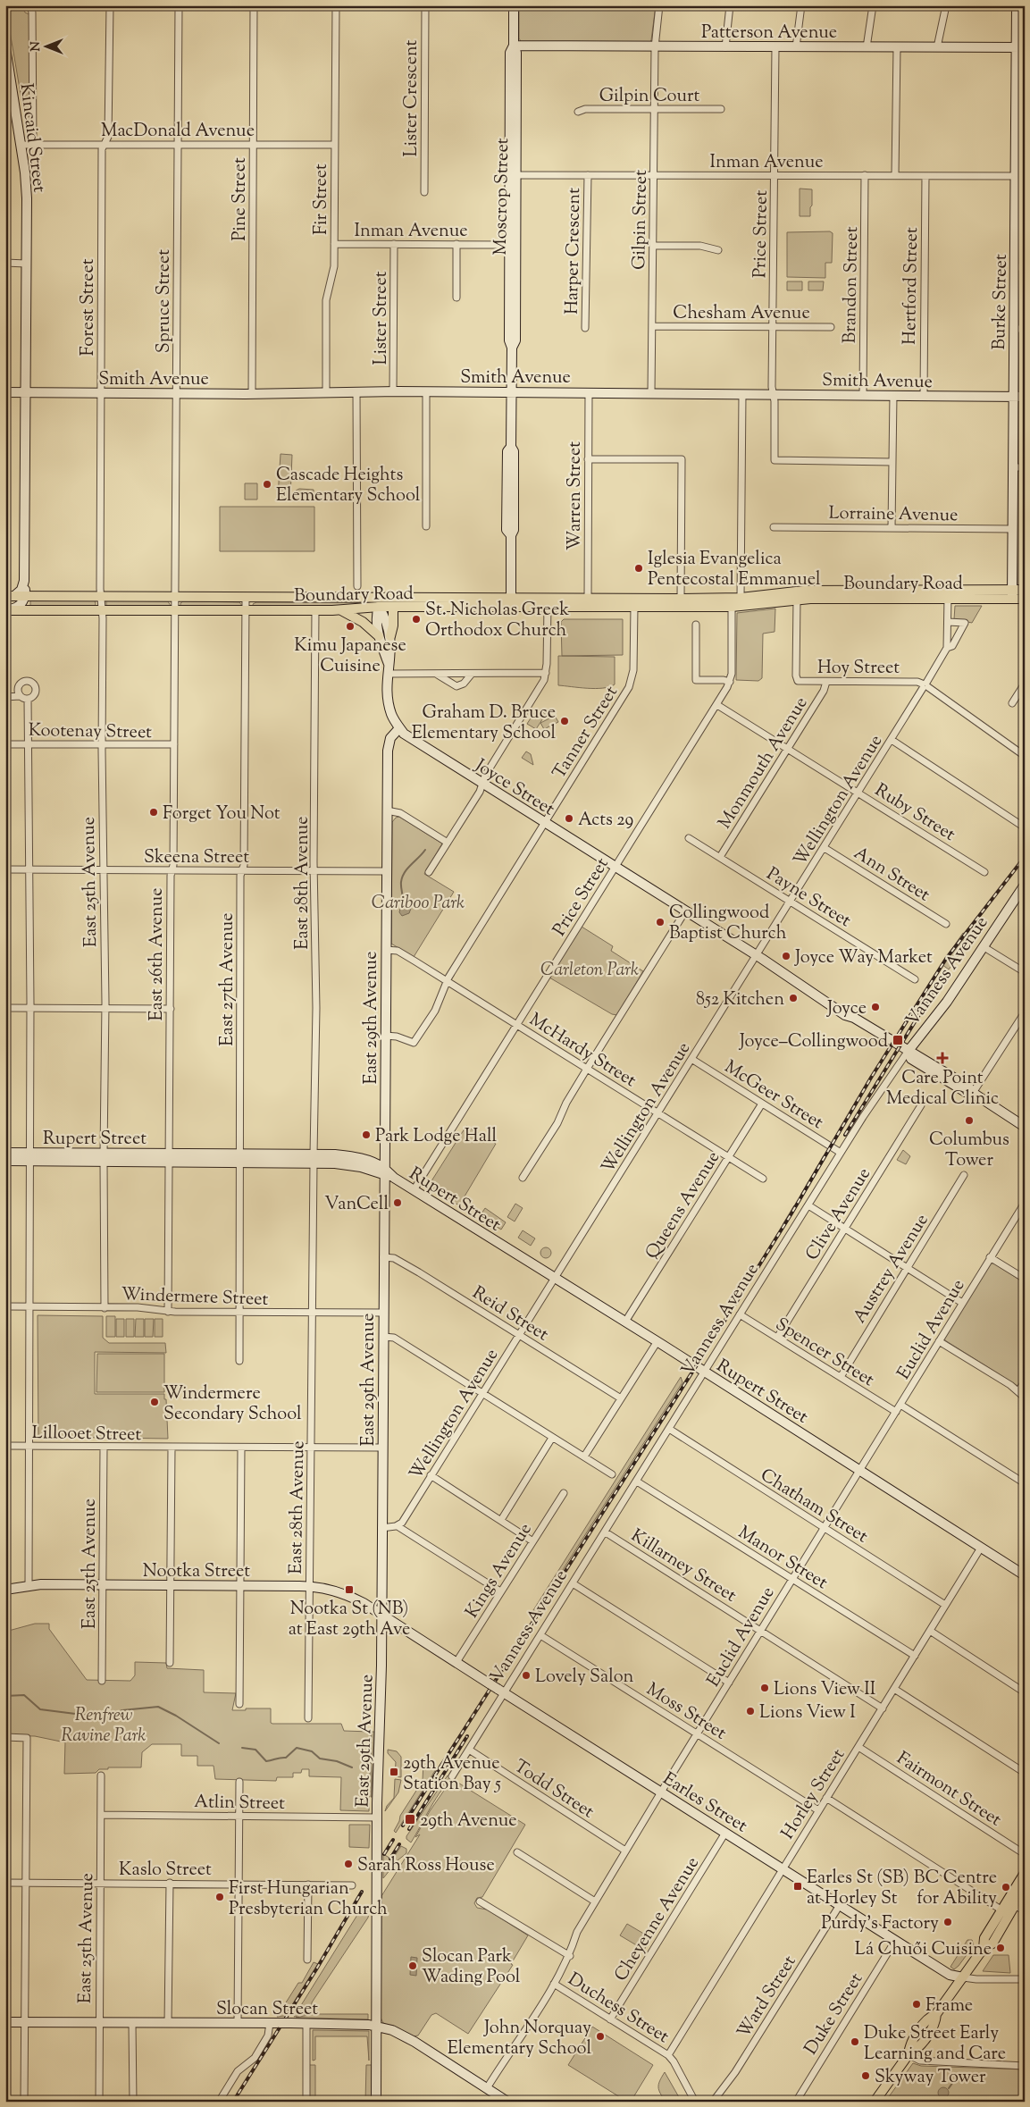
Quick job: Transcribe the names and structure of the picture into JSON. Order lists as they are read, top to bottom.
{
  "streets": {
    "main road": ["Boundary Road"],
    "street": [
      "Patterson Avenue",
      "Gilpin Court",
      "Lister Crescent",
      "MacDonald Avenue",
      "Kincaid Street",
      "Inman Avenue",
      "Moscrop Street",
      "Pine Street",
      "Fir Street",
      "Gilpin Street",
      "Price Street",
      "Harper Crescent",
      "Brandon Street",
      "Hertford Street",
      "Spruce Street",
      "Burke Street",
      "Forest Street",
      "Chesham Avenue",
      "Lister Street",
      "Smith Avenue",
      "Warren Street",
      "Lorraine Avenue",
      "Hoy Street",
      "Kootenay Street",
      "Tanner Street",
      "Monmouth Avenue",
      "Joyce Street",
      "Wellington Avenue",
      "Ruby Street",
      "Skeena Street",
      "Ann Street",
      "East 25th Avenue",
      "East 28th Avenue",
      "Payne Street",
      "East 26th Avenue",
      "Vanness Avenue",
      "East 27th Avenue",
      "East 29th Avenue",
      "McHardy Street",
      "McGeer Street",
      "Rupert Street",
      "Queens Avenue",
      "Clive Avenue",
      "Austrey Avenue",
      "Windermere Street",
      "Reid Street",
      "Euclid Avenue",
      "Spencer Street",
      "Lillooet Street",
      "Chatham Street",
      "Manor Street",
      "Killarney Street",
      "Nootka Street",
      "Kings Avenue",
      "Moss Street",
      "Todd Street",
      "Fairmont Street",
      "Horley Street",
      "Atlin Street",
      "Earles Street",
      "Kaslo Street",
      "Cheyenne Avenue",
      "Ward Street",
      "Duchess Street",
      "Slocan Street",
      "Duke Street"
    ]
  },
  "crossings": [
    ["Patterson Avenue", "Moscrop Street"],
    ["Patterson Avenue", "Gilpin Street"],
    ["Patterson Avenue", "Price Street"],
    ["Patterson Avenue", "Burke Street"],
    ["Gilpin Court", "Gilpin Street"],
    ["MacDonald Avenue", "Kincaid Street"],
    ["MacDonald Avenue", "Pine Street"],
    ["MacDonald Avenue", "Fir Street"],
    ["MacDonald Avenue", "Spruce Street"],
    ["MacDonald Avenue", "Forest Street"],
    ["Kincaid Street", "Smith Avenue"],
    ["Kincaid Street", "Boundary Road"],
    ["Inman Avenue", "Moscrop Street"],
    ["Inman Avenue", "Fir Street"],
    ["Inman Avenue", "Gilpin Street"],
    ["Inman Avenue", "Price Street"],
    ["Inman Avenue", "Harper Crescent"],
    ["Inman Avenue", "Brandon Street"],
    ["Inman Avenue", "Hertford Street"],
    ["Inman Avenue", "Burke Street"],
    ["Inman Avenue", "Lister Street"],
    ["Moscrop Street", "Smith Avenue"],
    ["Moscrop Street", "Boundary Road"],
    ["Pine Street", "Smith Avenue"],
    ["Fir Street", "Smith Avenue"],
    ["Gilpin Street", "Chesham Avenue"],
    ["Gilpin Street", "Smith Avenue"],
    ["Price Street", "Chesham Avenue"],
    ["Price Street", "Smith Avenue"],
    ["Price Street", "Boundary Road"],
    ["Price Street", "Joyce Street"],
    ["Price Street", "Ruby Street"],
    ["Price Street", "McHardy Street"],
    ["Price Street", "Rupert Street"],
    ["Brandon Street", "Smith Avenue"],
    ["Hertford Street", "Smith Avenue"],
    ["Spruce Street", "Smith Avenue"],
    ["Spruce Street", "Boundary Road"],
    ["Spruce Street", "East 26th Avenue"],
    ["Burke Street", "Smith Avenue"],
    ["Burke Street", "Lorraine Avenue"],
    ["Burke Street", "Boundary Road"],
    ["Forest Street", "Smith Avenue"],
    ["Forest Street", "Boundary Road"],
    ["Forest Street", "East 25th Avenue"],
    ["Lister Street", "Smith Avenue"],
    ["Smith Avenue", "Warren Street"],
    ["Warren Street", "Boundary Road"],
    ["Boundary Road", "Tanner Street"],
    ["Boundary Road", "Monmouth Avenue"],
    ["Boundary Road", "Wellington Avenue"],
    ["Boundary Road", "East 25th Avenue"],
    ["Boundary Road", "East 28th Avenue"],
    ["Boundary Road", "East 26th Avenue"],
    ["Boundary Road", "East 27th Avenue"],
    ["Hoy Street", "Monmouth Avenue"],
    ["Hoy Street", "Wellington Avenue"],
    ["Kootenay Street", "East 25th Avenue"],
    ["Kootenay Street", "East 26th Avenue"],
    ["Tanner Street", "Joyce Street"],
    ["Tanner Street", "East 29th Avenue"],
    ["Tanner Street", "McHardy Street"],
    ["Monmouth Avenue", "Ruby Street"],
    ["Monmouth Avenue", "Payne Street"],
    ["Joyce Street", "Wellington Avenue"],
    ["Joyce Street", "Vanness Avenue"],
    ["Joyce Street", "East 29th Avenue"],
    ["Wellington Avenue", "Ruby Street"],
    ["Wellington Avenue", "Ann Street"],
    ["Wellington Avenue", "Payne Street"],
    ["Wellington Avenue", "McHardy Street"],
    ["Wellington Avenue", "McGeer Street"],
    ["Wellington Avenue", "Rupert Street"],
    ["Wellington Avenue", "Reid Street"],
    ["Skeena Street", "East 25th Avenue"],
    ["Skeena Street", "East 28th Avenue"],
    ["Skeena Street", "East 26th Avenue"],
    ["Skeena Street", "East 27th Avenue"],
    ["Skeena Street", "East 29th Avenue"],
    ["East 25th Avenue", "Rupert Street"],
    ["East 25th Avenue", "Windermere Street"],
    ["East 25th Avenue", "Lillooet Street"],
    ["East 25th Avenue", "Nootka Street"],
    ["East 25th Avenue", "Atlin Street"],
    ["East 25th Avenue", "Kaslo Street"],
    ["East 25th Avenue", "Slocan Street"],
    ["East 28th Avenue", "Rupert Street"],
    ["East 28th Avenue", "Windermere Street"],
    ["East 28th Avenue", "Lillooet Street"],
    ["East 28th Avenue", "Nootka Street"],
    ["East 26th Avenue", "Rupert Street"],
    ["East 26th Avenue", "Windermere Street"],
    ["Vanness Avenue", "McGeer Street"],
    ["Vanness Avenue", "Rupert Street"],
    ["Vanness Avenue", "Spencer Street"],
    ["Vanness Avenue", "Chatham Street"],
    ["Vanness Avenue", "Manor Street"],
    ["Vanness Avenue", "Killarney Street"],
    ["Vanness Avenue", "Moss Street"],
    ["Vanness Avenue", "Todd Street"],
    ["Vanness Avenue", "Earles Street"],
    ["East 27th Avenue", "Rupert Street"],
    ["East 27th Avenue", "Windermere Street"],
    ["East 29th Avenue", "McHardy Street"],
    ["East 29th Avenue", "Rupert Street"],
    ["East 29th Avenue", "Windermere Street"],
    ["East 29th Avenue", "Reid Street"],
    ["East 29th Avenue", "Lillooet Street"],
    ["East 29th Avenue", "Nootka Street"],
    ["East 29th Avenue", "Atlin Street"],
    ["East 29th Avenue", "Earles Street"],
    ["East 29th Avenue", "Slocan Street"],
    ["McHardy Street", "Queens Avenue"],
    ["McGeer Street", "Queens Avenue"],
    ["Rupert Street", "Queens Avenue"],
    ["Rupert Street", "Euclid Avenue"],
    ["Rupert Street", "Horley Street"],
    ["Clive Avenue", "Spencer Street"],
    ["Austrey Avenue", "Spencer Street"],
    ["Euclid Avenue", "Spencer Street"],
    ["Euclid Avenue", "Chatham Street"],
    ["Euclid Avenue", "Manor Street"],
    ["Euclid Avenue", "Killarney Street"],
    ["Euclid Avenue", "Moss Street"],
    ["Euclid Avenue", "Todd Street"],
    ["Euclid Avenue", "Earles Street"],
    ["Euclid Avenue", "Duchess Street"],
    ["Euclid Avenue", "Slocan Street"],
    ["Chatham Street", "Horley Street"],
    ["Manor Street", "Horley Street"],
    ["Killarney Street", "Horley Street"],
    ["Nootka Street", "Earles Street"],
    ["Kings Avenue", "Earles Street"],
    ["Moss Street", "Horley Street"],
    ["Fairmont Street", "Horley Street"],
    ["Horley Street", "Earles Street"],
    ["Horley Street", "Duchess Street"],
    ["Earles Street", "Cheyenne Avenue"],
    ["Earles Street", "Ward Street"],
    ["Earles Street", "Duke Street"],
    ["Cheyenne Avenue", "Duchess Street"]
  ],
  "parks": ["Cariboo Park", "Carleton Park", "Renfrew Ravine Park"],
  "places": {
    "other": [
      "Cascade Heights Elementary School",
      "Iglesia Evangelica Pentecostal Emmanuel",
      "St. Nicholas Greek Orthodox Church",
      "Kimu Japanese Cuisine",
      "Graham D. Bruce Elementary School",
      "Forget You Not",
      "Acts 29",
      "Collingwood Baptist Church",
      "Joyce Way Market",
      "852 Kitchen",
      "Joyce",
      "Columbus Tower",
      "Park Lodge Hall",
      "VanCell",
      "Windermere Secondary School",
      "Lovely Salon",
      "Lions View II",
      "Lions View I",
      "Sarah Ross House",
      "BC Centre for Ability",
      "First Hungarian Presbyterian Church",
      "Purdy's Factory",
      "Lá Chuối Cuisine",
      "Slocan Park Wading Pool",
      "Frame",
      "John Norquay Elementary School",
      "Duke Street Early Learning and Care",
      "Skyway Tower"
    ],
    "transit": [
      "Joyce–Collingwood",
      "Nootka St (NB) at East 29th Ave",
      "29th Avenue Station Bay 5",
      "29th Avenue",
      "Earles St (SB) at Horley St"
    ],
    "health": ["Care Point Medical Clinic"]
  },
  "north": "left"
}
